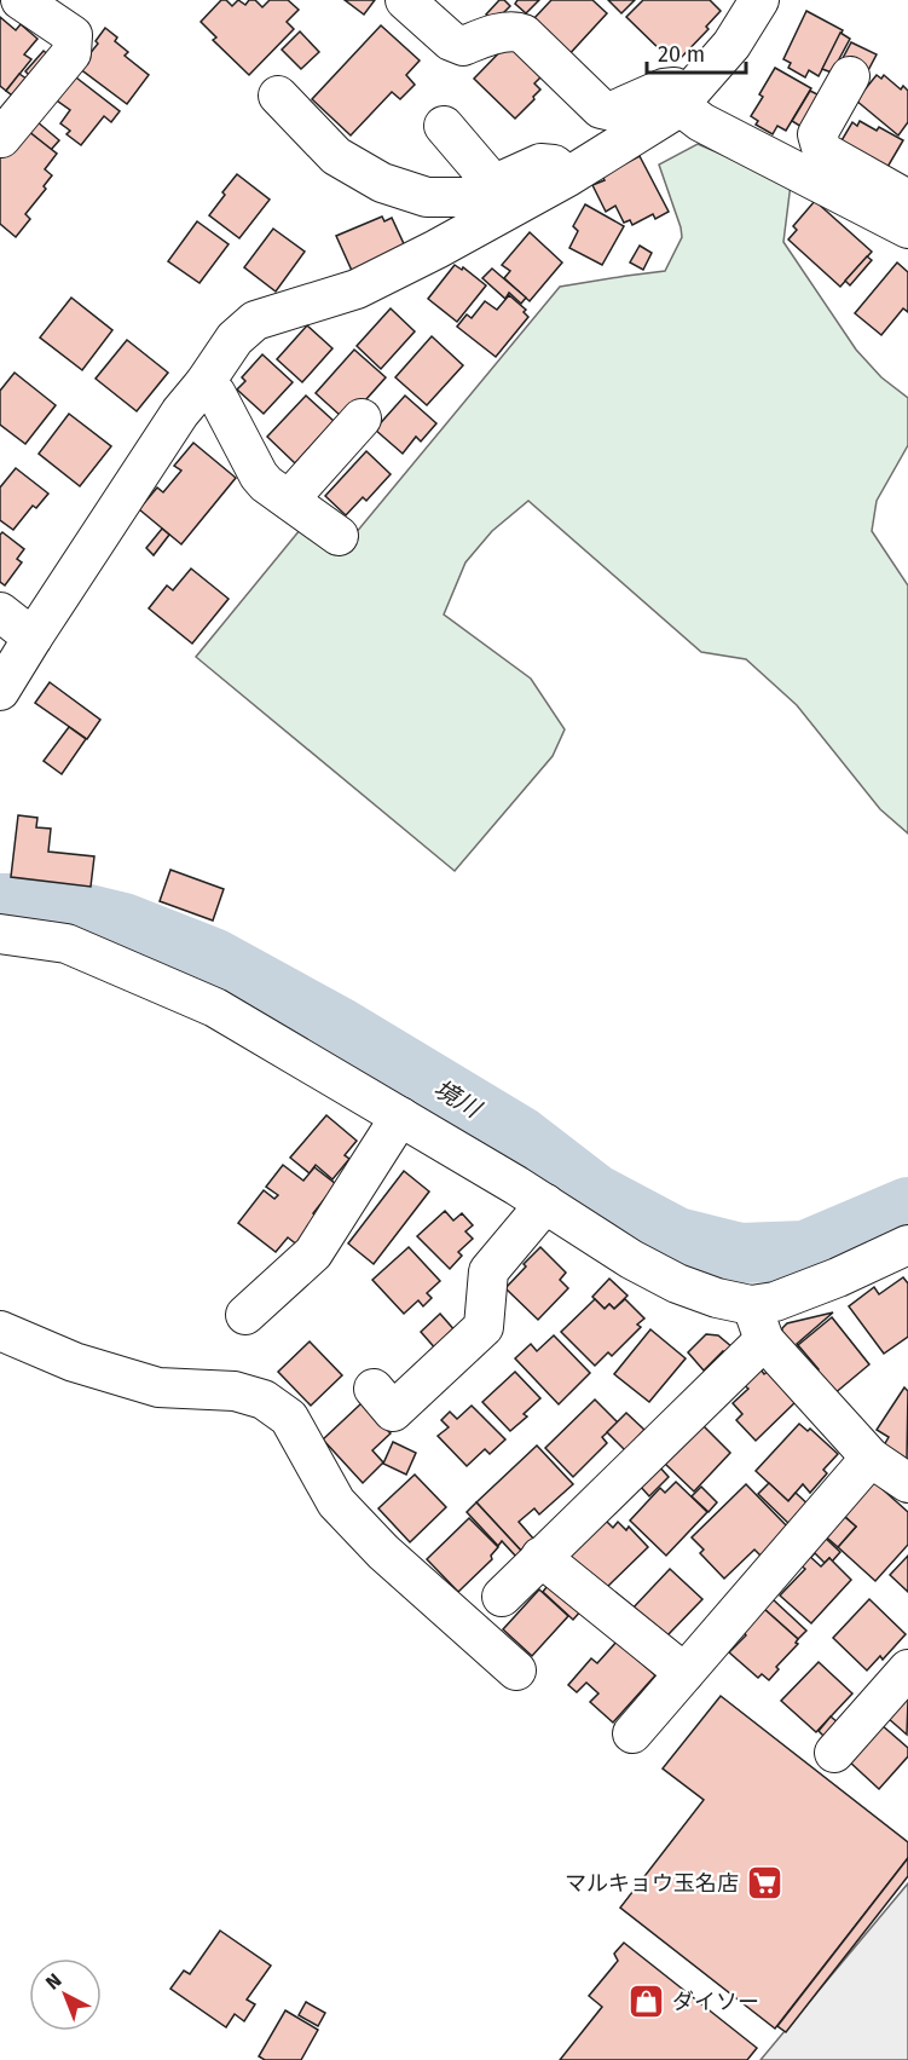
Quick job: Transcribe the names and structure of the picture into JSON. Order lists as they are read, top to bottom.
{
  "water": ["境川"],
  "places": {
    "supermarket": ["マルキョウ玉名店"],
    "shop": ["ダイソー"]
  },
  "scale_bar": "20 m",
  "north": "top left"
}
